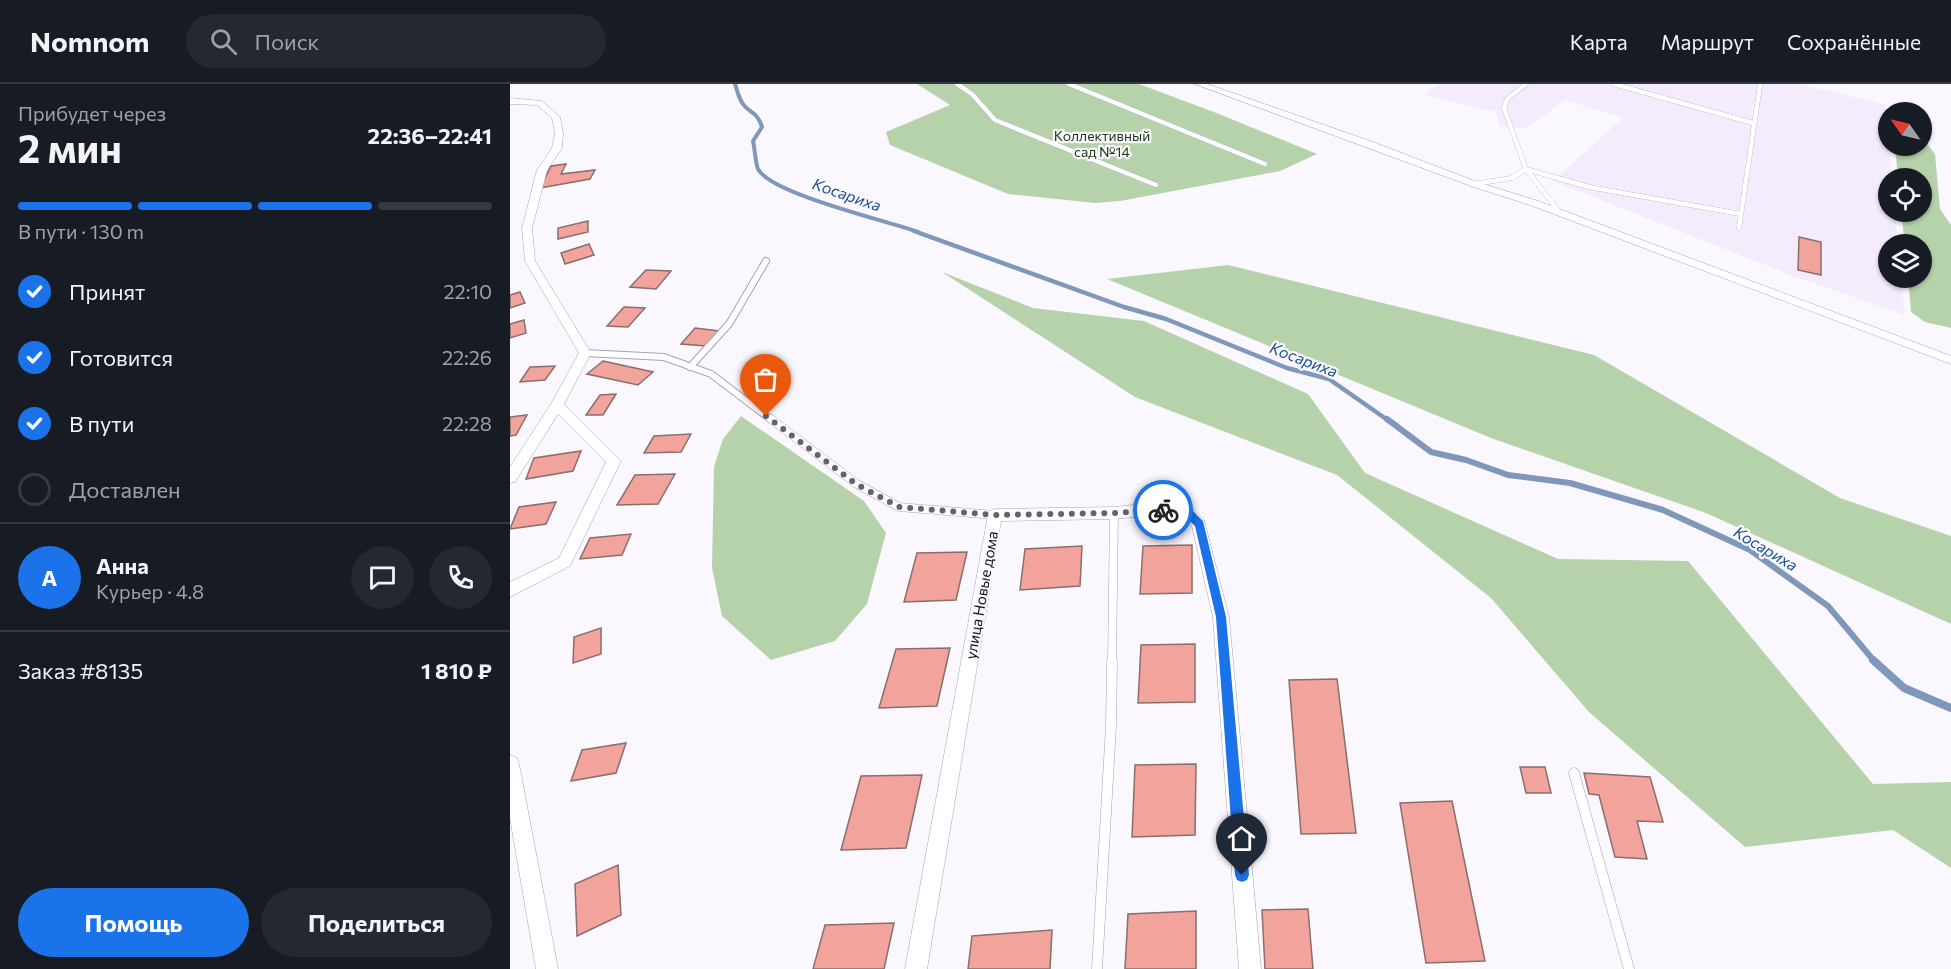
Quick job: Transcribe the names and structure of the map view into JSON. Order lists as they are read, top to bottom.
{
  "streets": {
    "street": ["улица Новые дома"]
  },
  "water": ["Косариха"],
  "parks": ["Коллективный сад №14"],
  "north": "top left",
  "page": {
    "header": "Nomnom",
    "search": "Поиск",
    "nav": ["Карта", "Маршрут", "Сохранённые"],
    "heading": ["2 мин", "Прибудет через", "22:36–22:41"],
    "panel": [
      "Анна",
      "Курьер · 4.8",
      "Заказ #8135",
      "1 810 ₽"
    ],
    "bar": "В пути · 130 m",
    "list": [
      ["Принят", "22:10"],
      ["Готовится", "22:26"],
      ["В пути", "22:28"],
      "Доставлен"
    ],
    "round": "А",
    "buttons": ["Помощь", "Поделиться"]
  }
}
